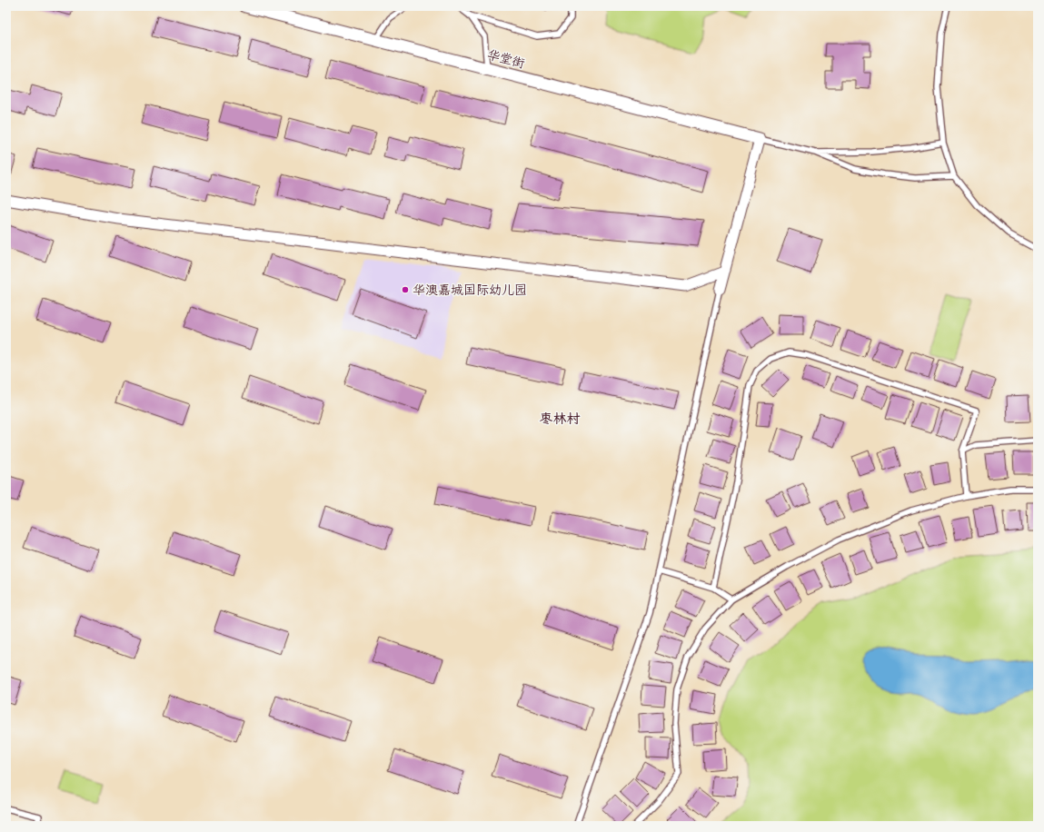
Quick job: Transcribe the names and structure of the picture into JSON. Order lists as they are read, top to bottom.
{
  "streets": {
    "street": ["华堂街"]
  },
  "districts": ["枣林村"],
  "places": ["华澳嘉城国际幼儿园"]
}
